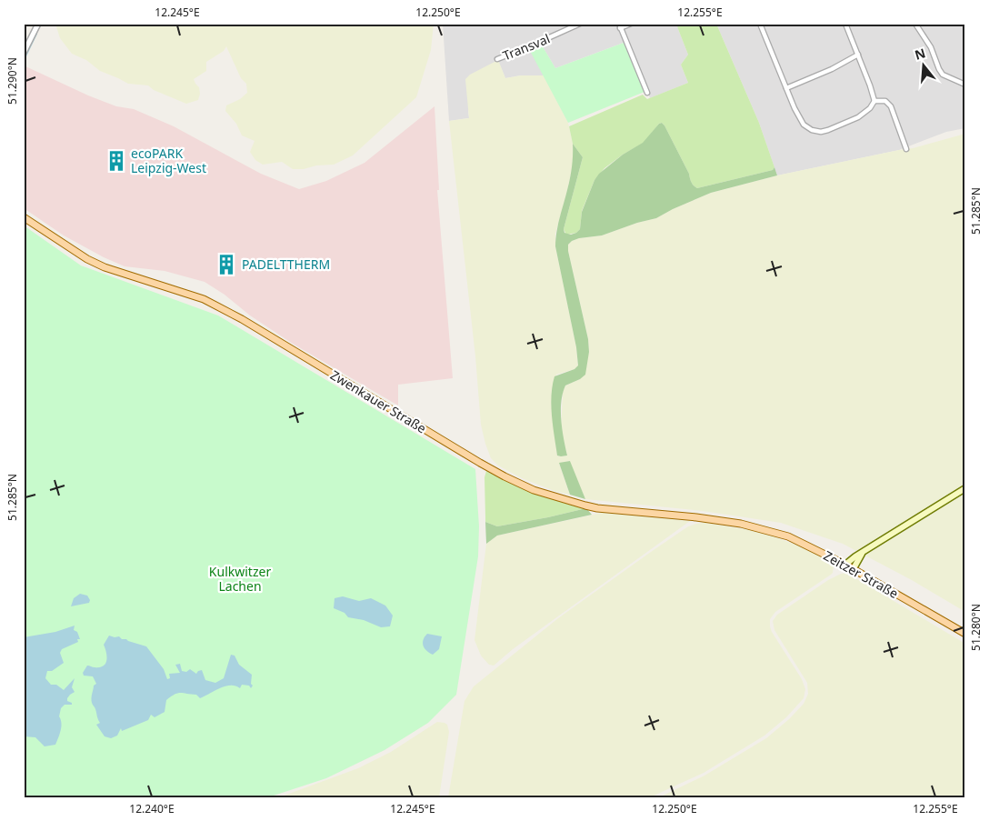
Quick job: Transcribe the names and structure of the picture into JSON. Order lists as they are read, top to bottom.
{
  "streets": {
    "main road": ["Zwenkauer Straße", "Zeitzer Straße"],
    "street": ["Transval"]
  },
  "crossings": [
    ["Zwenkauer Straße", "Zeitzer Straße"]
  ],
  "parks": ["Kulkwitzer Lachen"],
  "places": {
    "building": ["ecoPARK Leipzig-West", "PADELTTHERM"]
  },
  "north": "top",
  "coordinates": [
    "12.245°E",
    "12.250°E",
    "12.255°E",
    "51.290°N",
    "51.285°N",
    "51.280°N",
    "12.240°E"
  ]
}
